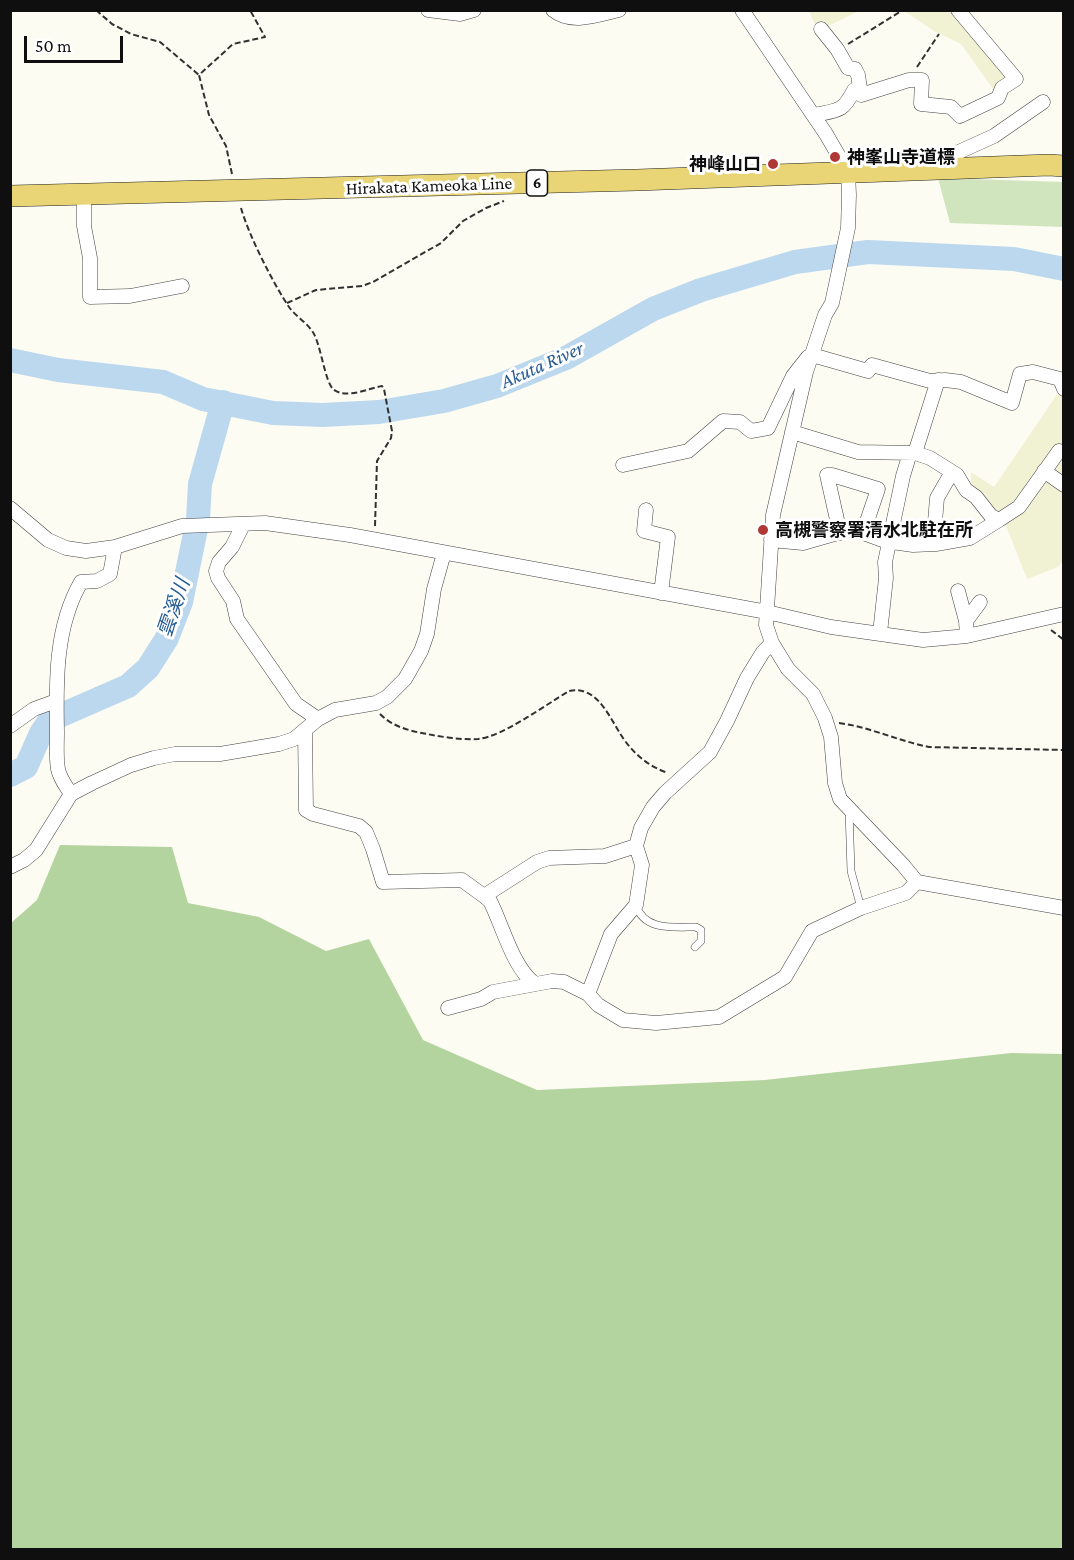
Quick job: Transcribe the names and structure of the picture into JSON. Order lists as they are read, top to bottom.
{
  "streets": {
    "main road": ["6", "Hirakata Kameoka Line"]
  },
  "water": ["Akuta River", "雲溪川"],
  "places": ["神峯山寺道標", "神峰山口", "高槻警察署清水北駐在所"],
  "scale_bar": "50 m"
}
